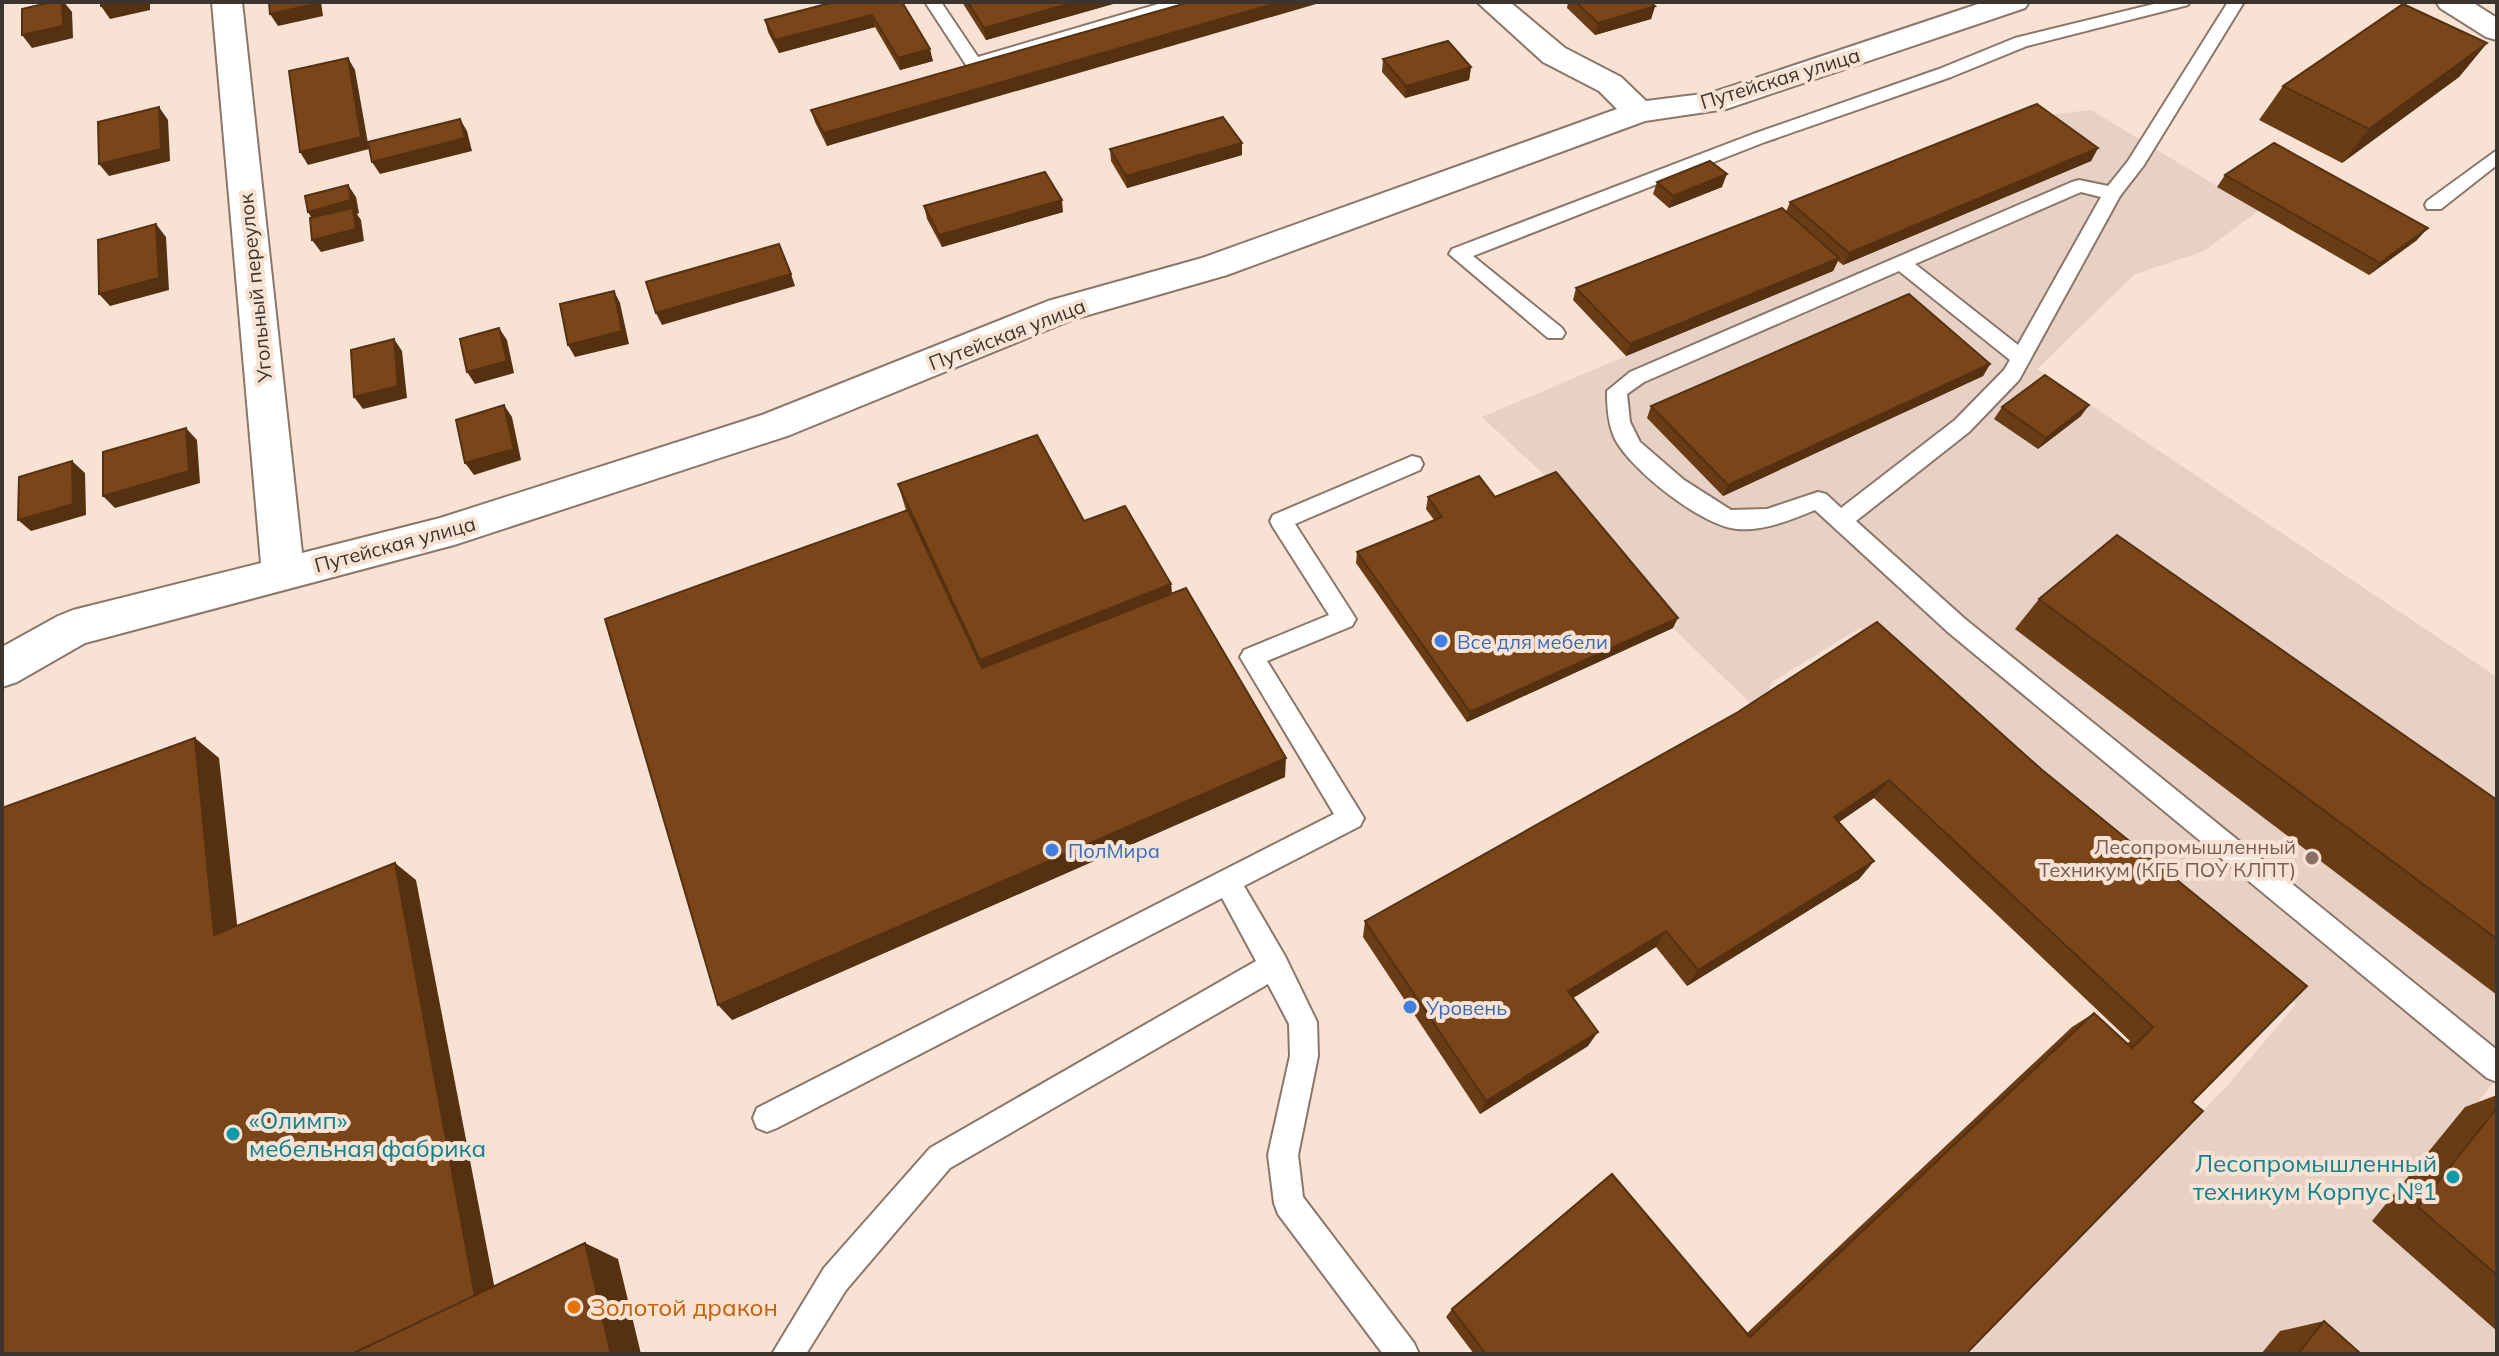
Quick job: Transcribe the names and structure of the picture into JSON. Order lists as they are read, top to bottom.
{
  "streets": {
    "street": ["Путейская улица", "Угольный переулок"]
  },
  "crossings": [
    ["Путейская улица", "Угольный переулок"]
  ],
  "places": [
    "Все для мебели",
    "ПолМира",
    "Лесопромышленный Техникум (КГБ ПОУ КЛПТ)",
    "Уровень",
    "«Олимп» мебельная фабрика",
    "Лесопромышленный техникум Корпус №1",
    "Золотой дракон"
  ]
}
